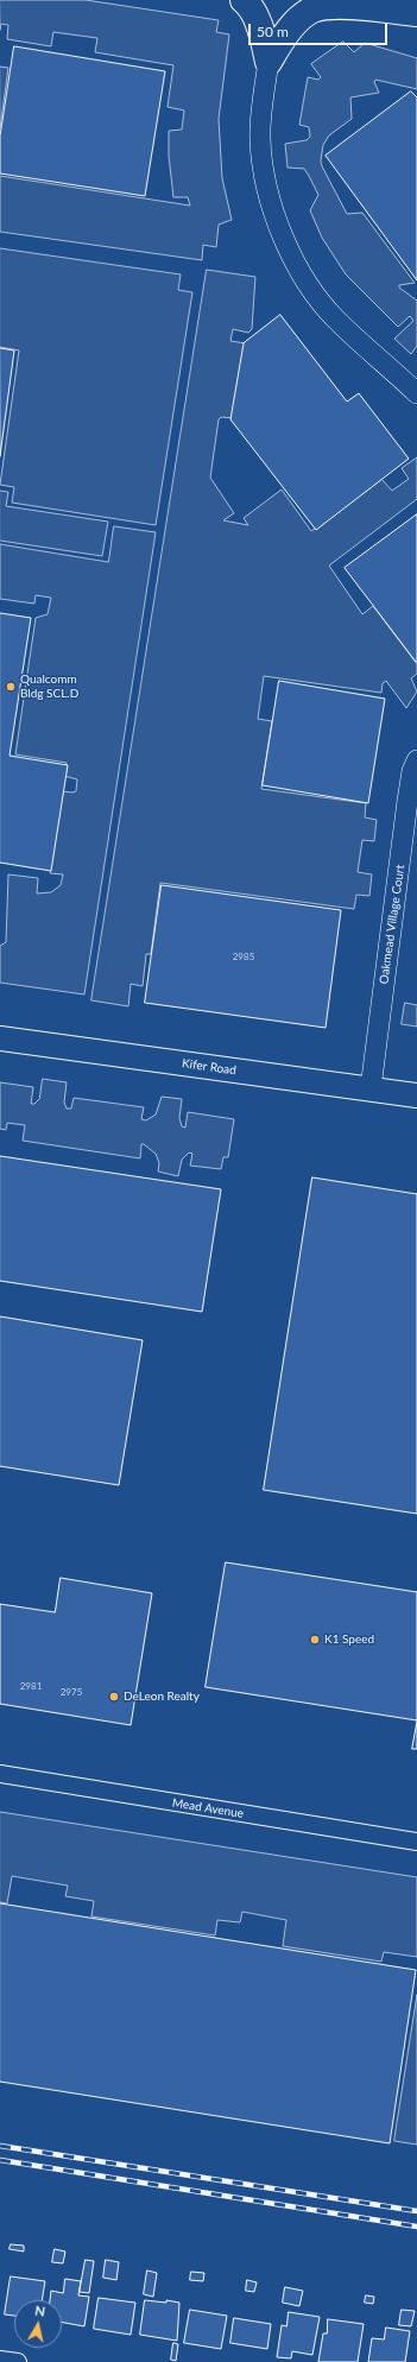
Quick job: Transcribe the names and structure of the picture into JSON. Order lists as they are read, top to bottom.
{
  "streets": {
    "main road": ["Kifer Road"],
    "street": ["Oakmead Village Court", "Mead Avenue"]
  },
  "crossings": [
    ["Oakmead Village Court", "Kifer Road"]
  ],
  "places": ["Qualcomm Bldg SCL.D", "K1 Speed", "DeLeon Realty"],
  "house_numbers": ["2985", "2981", "2975"],
  "scale_bar": "50 m",
  "north": "top"
}
